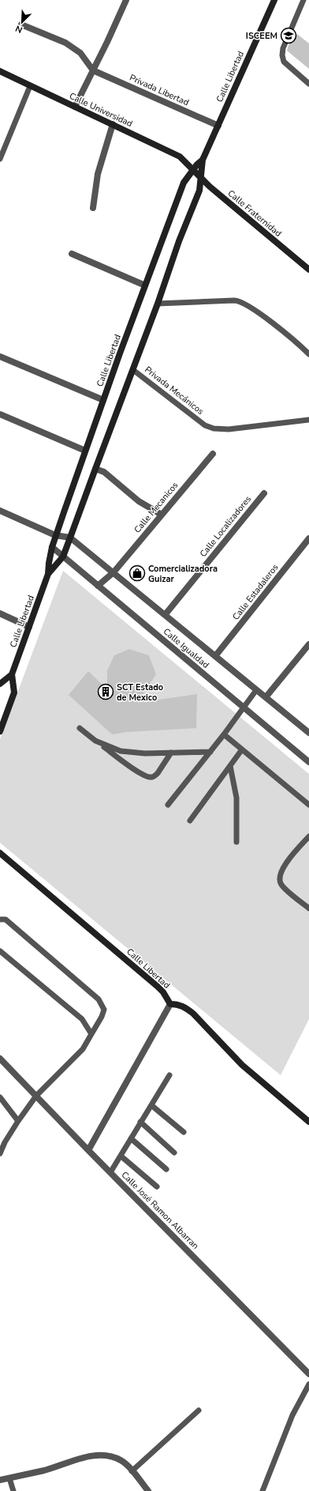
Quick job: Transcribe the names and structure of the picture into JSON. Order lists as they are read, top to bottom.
{
  "streets": {
    "main road": ["Calle Libertad", "Calle Universidad", "Calle Fraternidad"],
    "street": [
      "Privada Libertad",
      "Calle Mecanicos",
      "Calle Localizadores",
      "Calle Estadaleros",
      "Calle Igualdad",
      "Calle José Ramon Albarran"
    ],
    "lane": ["Privada Mecánicos"]
  },
  "crossings": [
    ["Calle Libertad", "Privada Libertad"],
    ["Calle Libertad", "Calle Universidad"],
    ["Calle Libertad", "Calle Fraternidad"],
    ["Calle Libertad", "Privada Mecánicos"],
    ["Calle Libertad", "Calle Igualdad"],
    ["Calle Universidad", "Calle Fraternidad"],
    ["Calle Mecanicos", "Calle Igualdad"],
    ["Calle Localizadores", "Calle Igualdad"],
    ["Calle Estadaleros", "Calle Igualdad"]
  ],
  "places": {
    "school or university": ["ISCEEM"],
    "shop": ["Comercializadora Guizar"],
    "building": ["SCT Estado de Mexico"]
  },
  "north": "bottom left"
}
